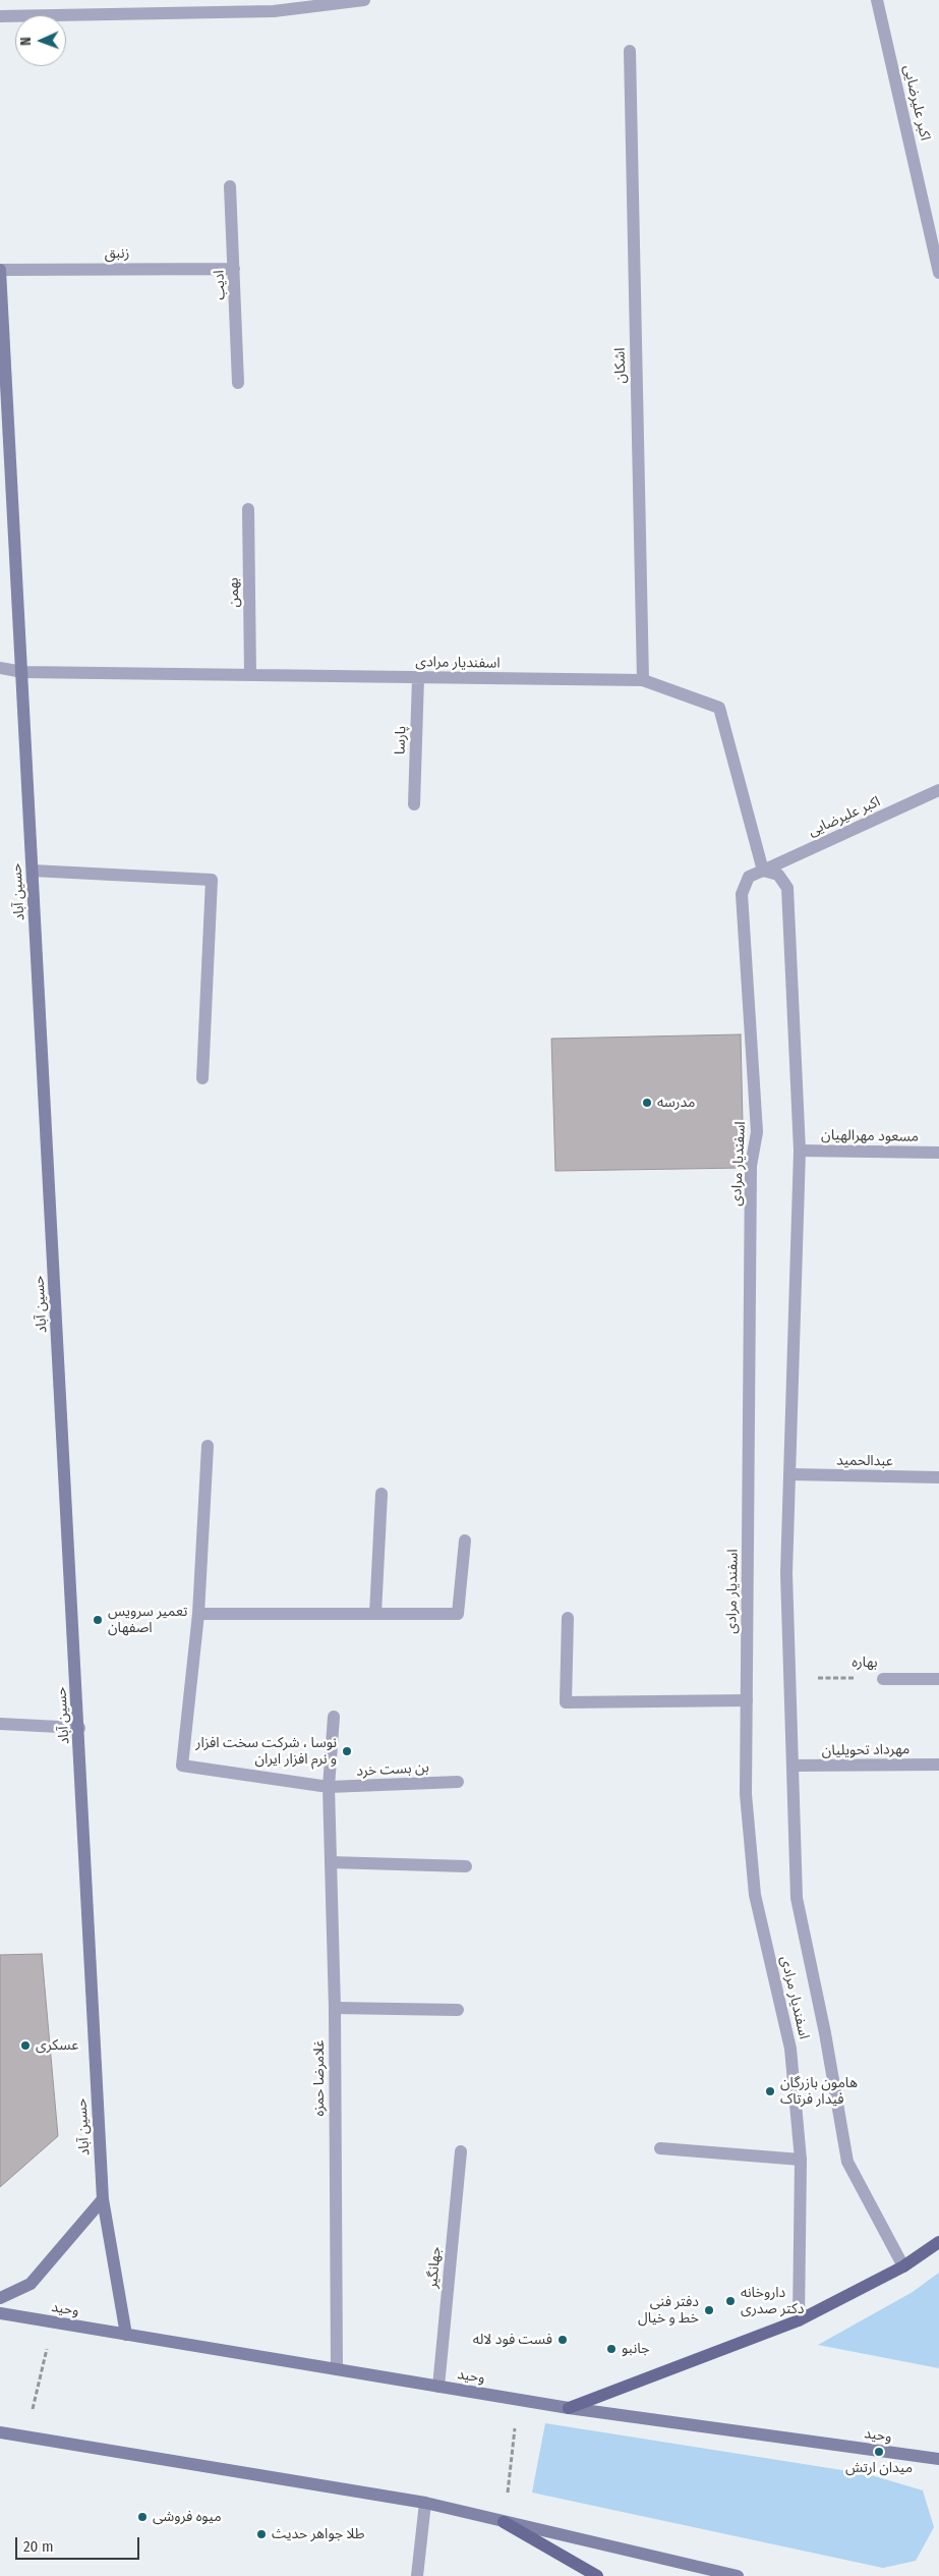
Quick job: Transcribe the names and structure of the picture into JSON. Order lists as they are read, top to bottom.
{
  "streets": {
    "main road": ["حسین آباد", "وحید"],
    "street": [
      "اکبر علیرضایی",
      "زنبق",
      "ادیب",
      "اشکان",
      "بهمن",
      "اسفندیار مرادی",
      "پارسا",
      "مسعود مهرالهیان",
      "عبدالحمید",
      "بهاره",
      "مهرداد تحویلیان",
      "بن بست خرد",
      "غلامرضا حمزه",
      "جهانگیر"
    ]
  },
  "crossings": [
    ["اکبر علیرضایی", "اسفندیار مرادی"],
    ["زنبق", "ادیب"],
    ["زنبق", "حسین آباد"],
    ["اشکان", "اسفندیار مرادی"],
    ["بهمن", "اسفندیار مرادی"],
    ["اسفندیار مرادی", "پارسا"],
    ["اسفندیار مرادی", "حسین آباد"],
    ["اسفندیار مرادی", "مسعود مهرالهیان"],
    ["اسفندیار مرادی", "عبدالحمید"],
    ["اسفندیار مرادی", "بهاره"],
    ["اسفندیار مرادی", "مهرداد تحویلیان"],
    ["حسین آباد", "وحید"],
    ["بن بست خرد", "غلامرضا حمزه"],
    ["غلامرضا حمزه", "وحید"],
    ["جهانگیر", "وحید"]
  ],
  "places": [
    "مدرسه",
    "تعمیر سرویس اصفهان",
    "نوسا ، شرکت سخت افزار و نرم افزار ایران",
    "عسکری",
    "هامون بازرگان فیدار فرتاک",
    "داروخانه دکتر صدری",
    "دفتر فنی خط و خیال",
    "فست فود لاله",
    "جانبو",
    "میدان ارتش",
    "میوه فروشی",
    "طلا جواهر حدیث"
  ],
  "scale_bar": "20 m",
  "north": "left"
}
